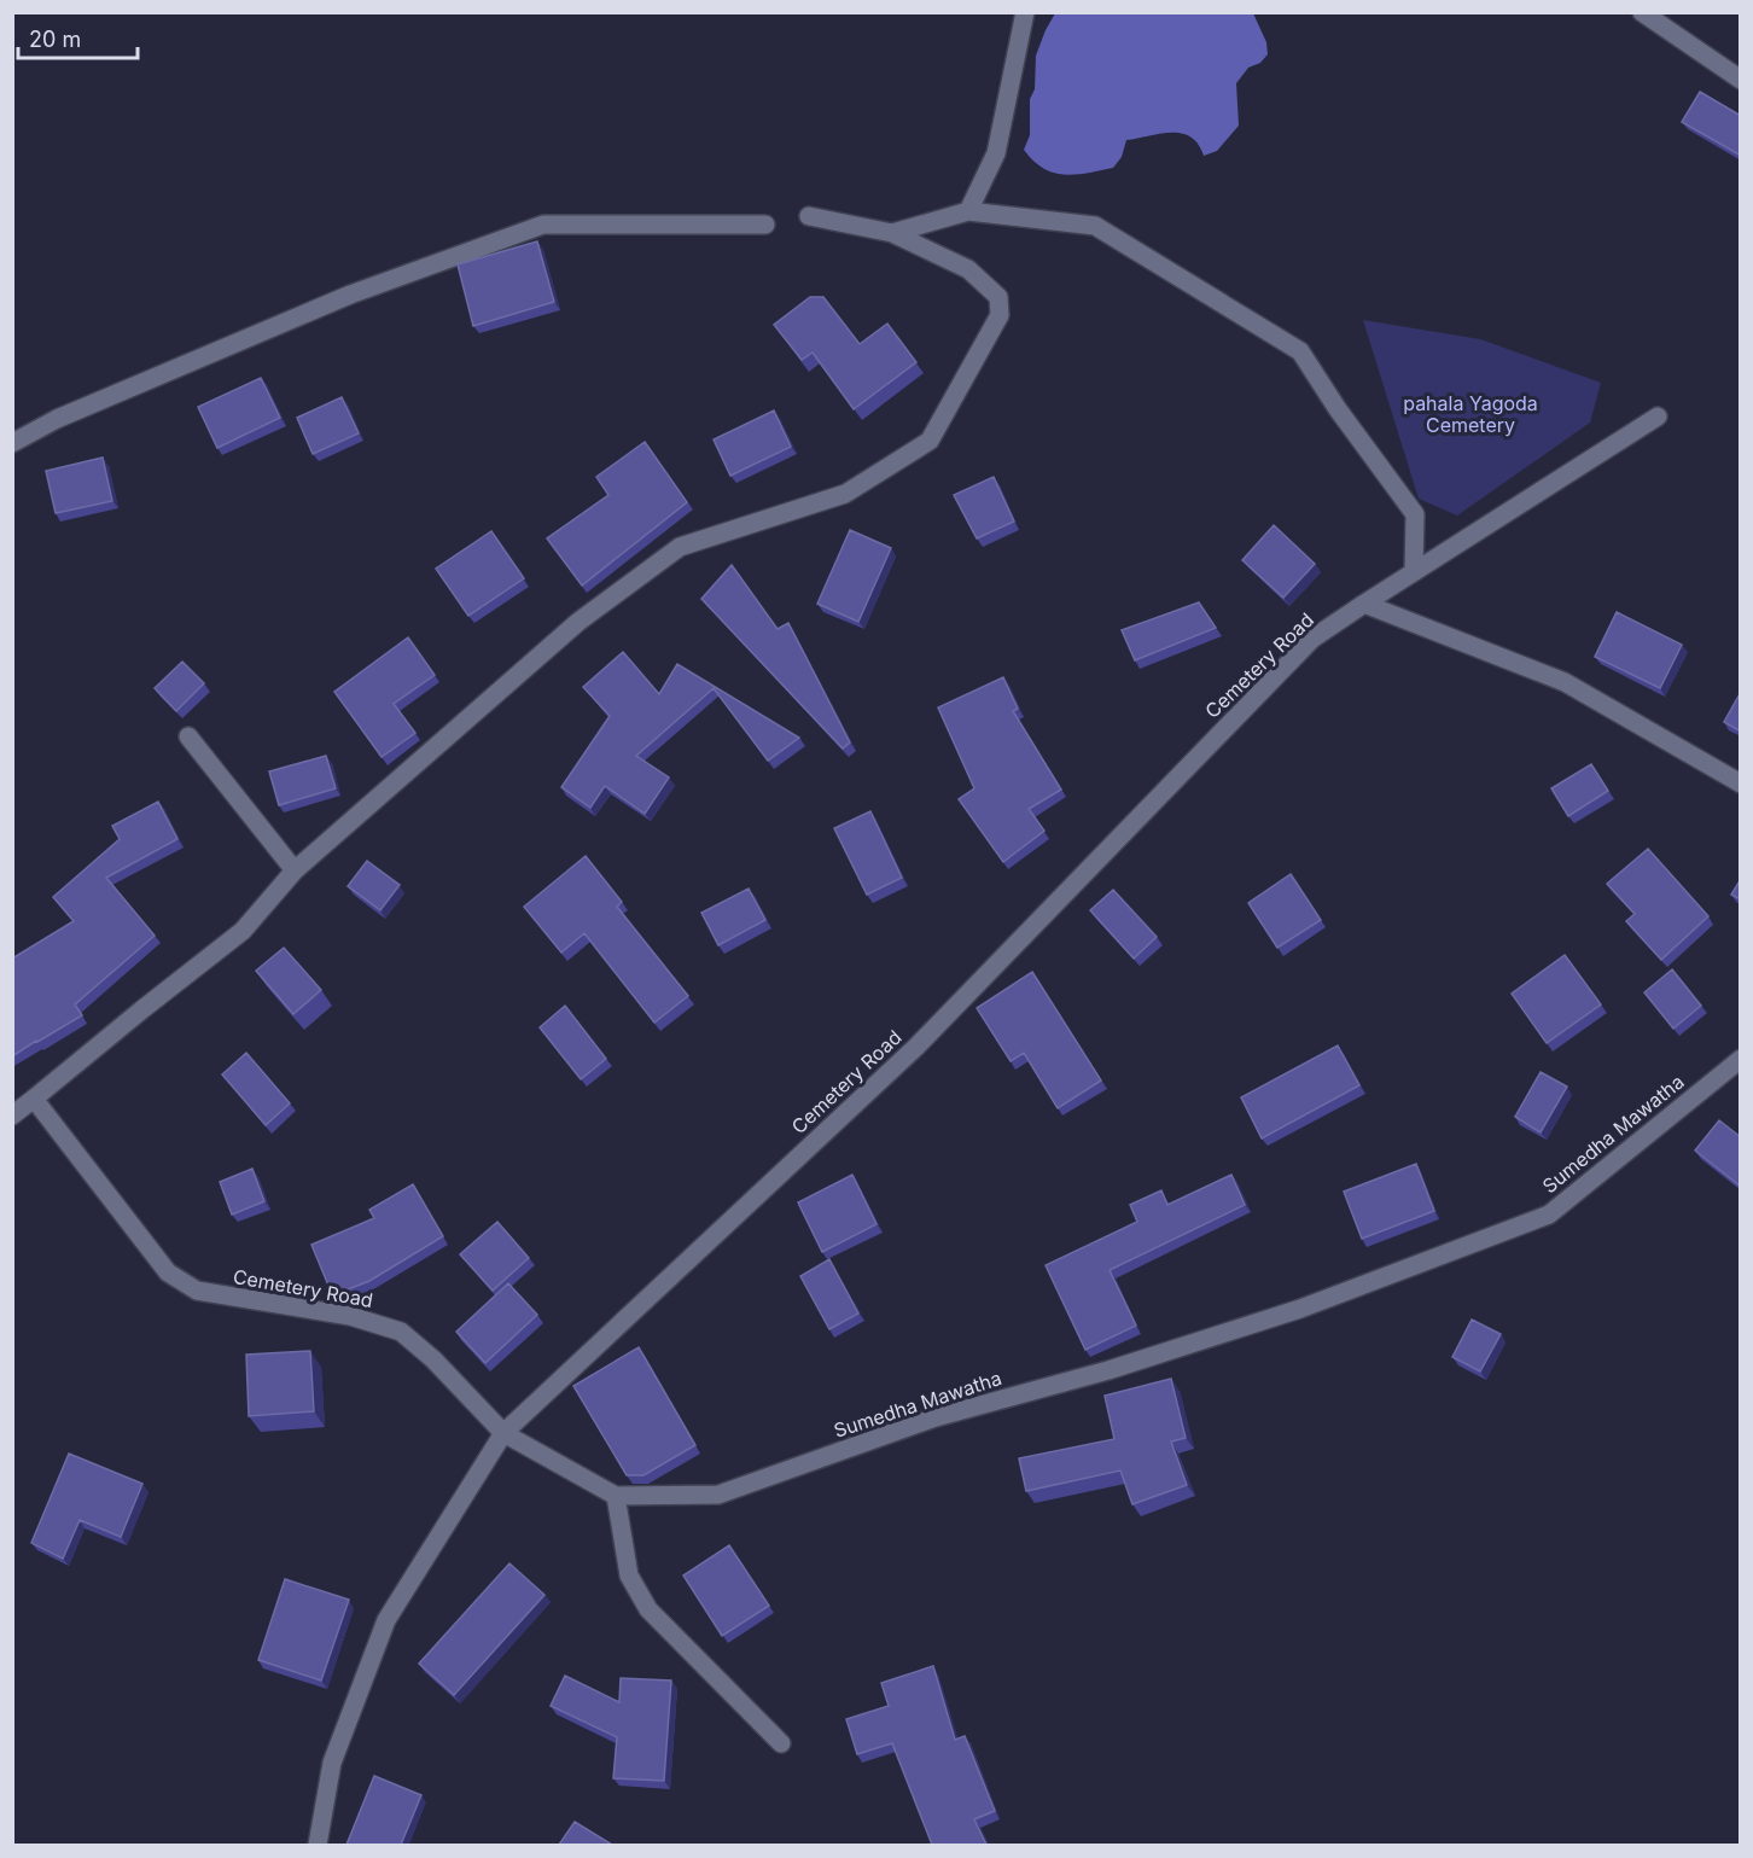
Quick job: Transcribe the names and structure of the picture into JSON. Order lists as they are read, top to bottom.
{
  "streets": {
    "street": ["Cemetery Road", "Sumedha Mawatha"]
  },
  "crossings": [
    ["Cemetery Road", "Sumedha Mawatha"]
  ],
  "parks": ["pahala Yagoda Cemetery"],
  "scale_bar": "20 m"
}
